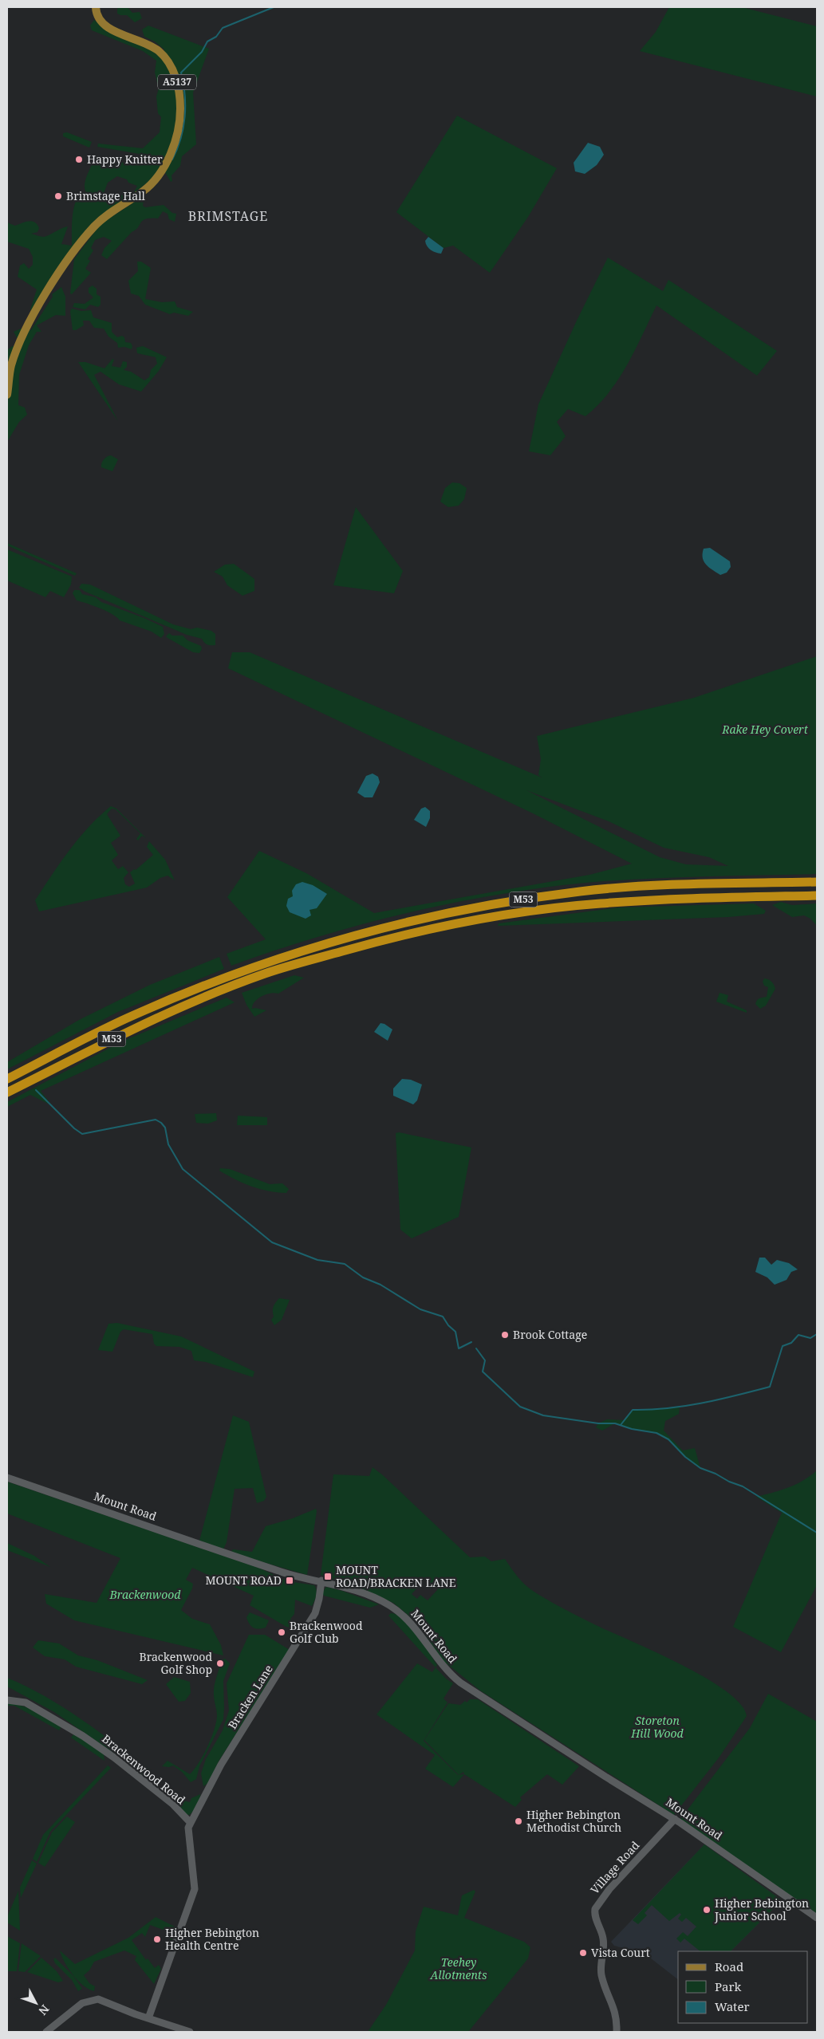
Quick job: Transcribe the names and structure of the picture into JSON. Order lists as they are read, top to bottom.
{
  "streets": {
    "highway": ["M53"],
    "main road": [
      "A5137",
      "Mount Road",
      "Bracken Lane",
      "Brackenwood Road",
      "Village Road"
    ]
  },
  "crossings": [
    ["Mount Road", "Bracken Lane"],
    ["Mount Road", "Village Road"],
    ["Bracken Lane", "Brackenwood Road"]
  ],
  "districts": ["BRIMSTAGE"],
  "parks": [
    "Rake Hey Covert",
    "Brackenwood",
    "Storeton Hill Wood",
    "Teehey Allotments"
  ],
  "places": {
    "other": [
      "Happy Knitter",
      "Brimstage Hall",
      "Brook Cottage",
      "Brackenwood Golf Club",
      "Brackenwood Golf Shop",
      "Higher Bebington Methodist Church",
      "Higher Bebington Junior School",
      "Higher Bebington Health Centre",
      "Vista Court"
    ],
    "transit": ["MOUNT ROAD/BRACKEN LANE", "MOUNT ROAD"]
  },
  "legend": ["Road", "Park", "Water"],
  "north": "bottom right"
}
